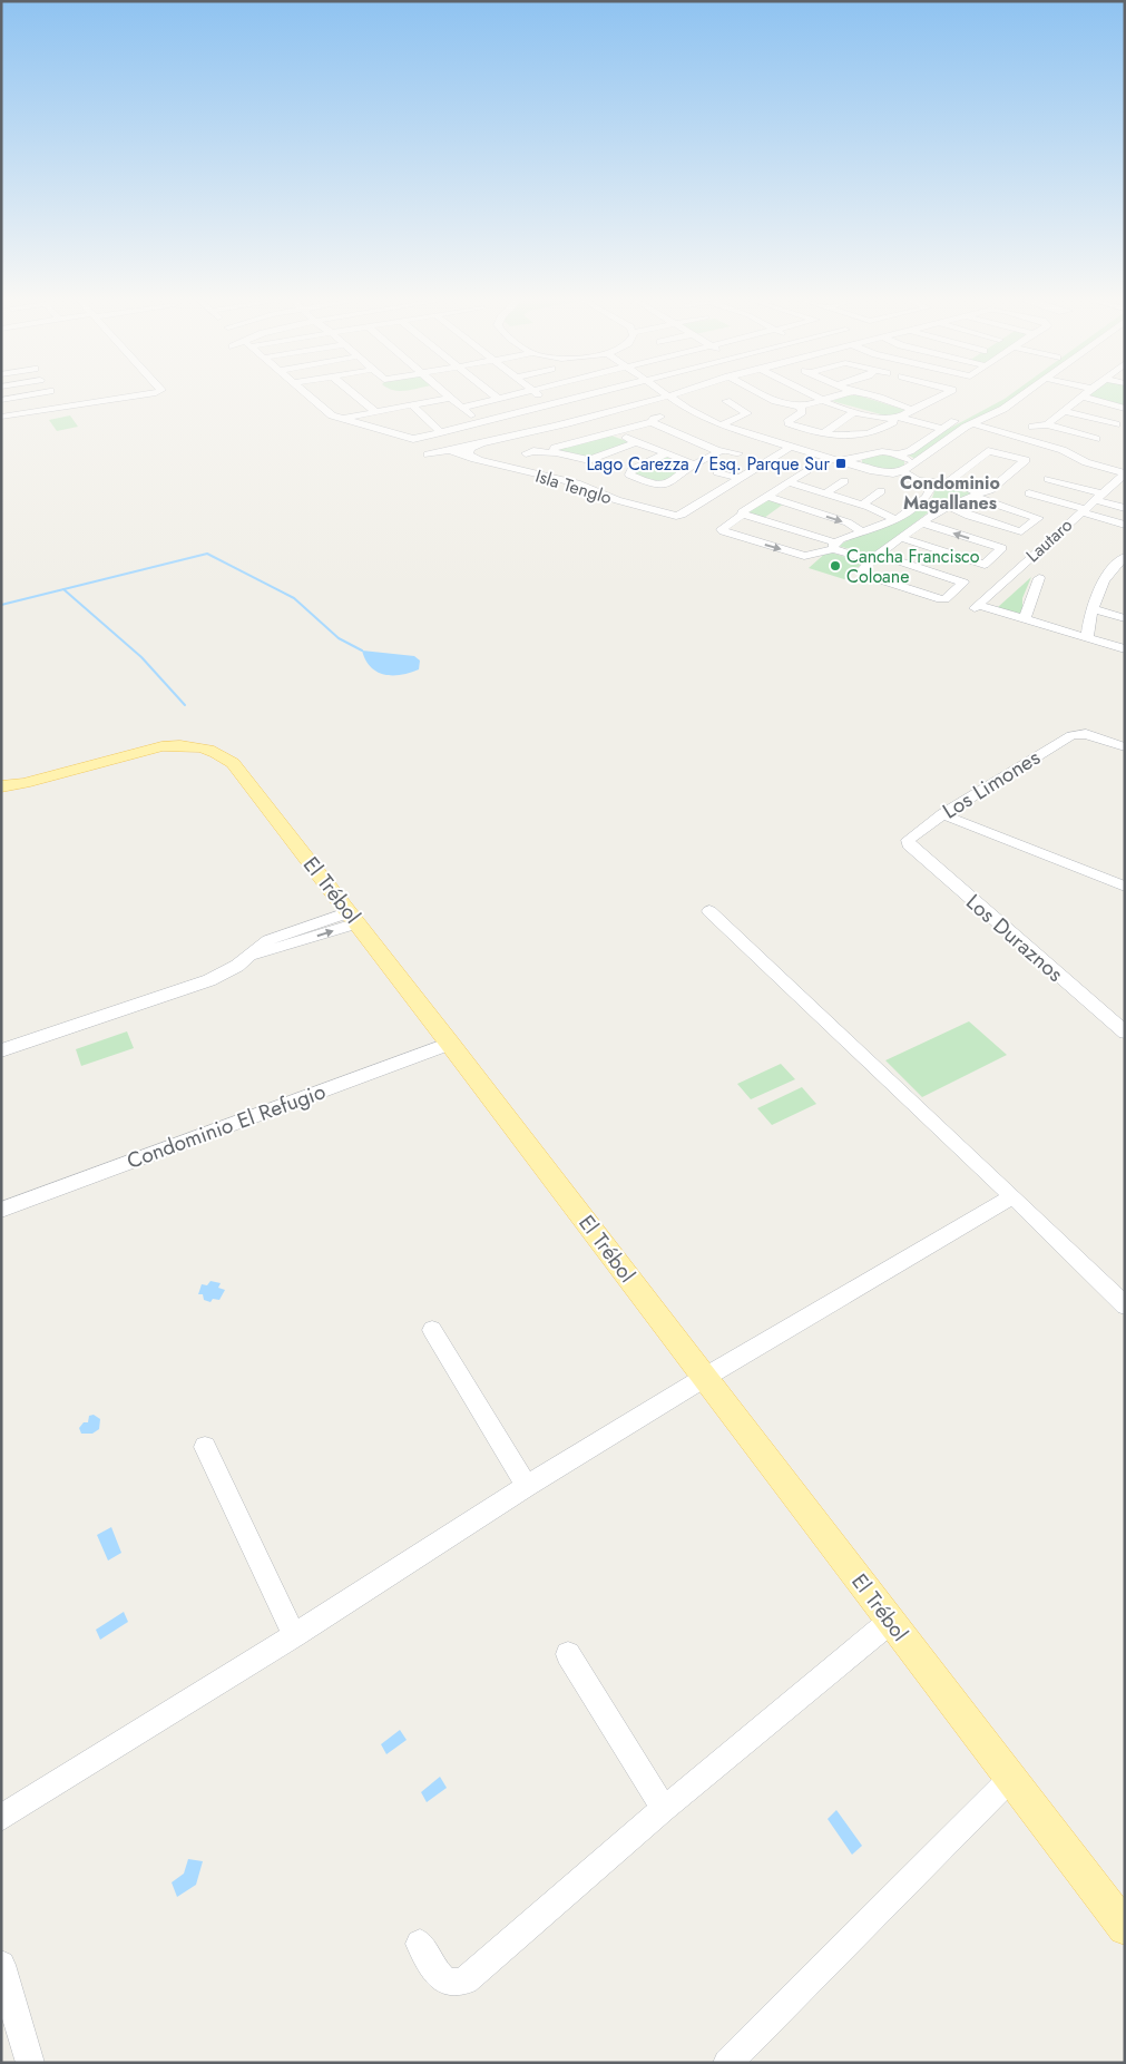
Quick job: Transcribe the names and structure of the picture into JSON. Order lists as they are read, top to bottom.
{
  "streets": {
    "main road": ["El Trébol"],
    "street": [
      "Isla Tenglo",
      "Lautaro",
      "Los Limones",
      "Los Duraznos",
      "Condominio El Refugio"
    ]
  },
  "crossings": [
    ["Los Limones", "Los Duraznos"],
    ["El Trébol", "Condominio El Refugio"]
  ],
  "districts": ["Condominio Magallanes"],
  "places": {
    "transit": ["Lago Carezza / Esq. Parque Sur"],
    "other": ["Cancha Francisco Coloane"]
  }
}
